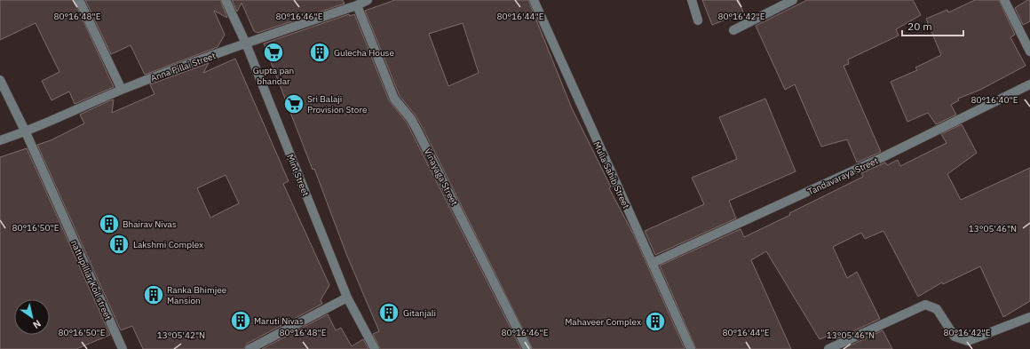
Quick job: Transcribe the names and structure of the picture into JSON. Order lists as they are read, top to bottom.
{
  "streets": {
    "street": [
      "Anna Pillai Street",
      "Mint Street",
      "Mulla Sahib Street",
      "Tandavaraya Street",
      "Vinayaga Street",
      "nattupilliar Koil street"
    ]
  },
  "crossings": [
    ["Anna Pillai Street", "Mint Street"],
    ["Anna Pillai Street", "Vinayaga Street"],
    ["Anna Pillai Street", "nattupilliar Koil street"],
    ["Mulla Sahib Street", "Tandavaraya Street"]
  ],
  "places": {
    "supermarket": ["Gupta pan bhandar", "Sri Balaji Provision Store"],
    "building": [
      "Gulecha House",
      "Bhairav Nivas",
      "Lakshmi Complex",
      "Ranka Bhimjee Mansion",
      "Gitanjali",
      "Maruti Nivas",
      "Mahaveer Complex"
    ]
  },
  "scale_bar": "20 m",
  "north": "bottom right",
  "coordinates": [
    "80°16'46\"E",
    "80°16'48\"E",
    "80°16'44\"E",
    "80°16'42\"E",
    "80°16'40\"E",
    "80°16'50\"E",
    "13°05'46\"N",
    "13°05'42\"N"
  ]
}
